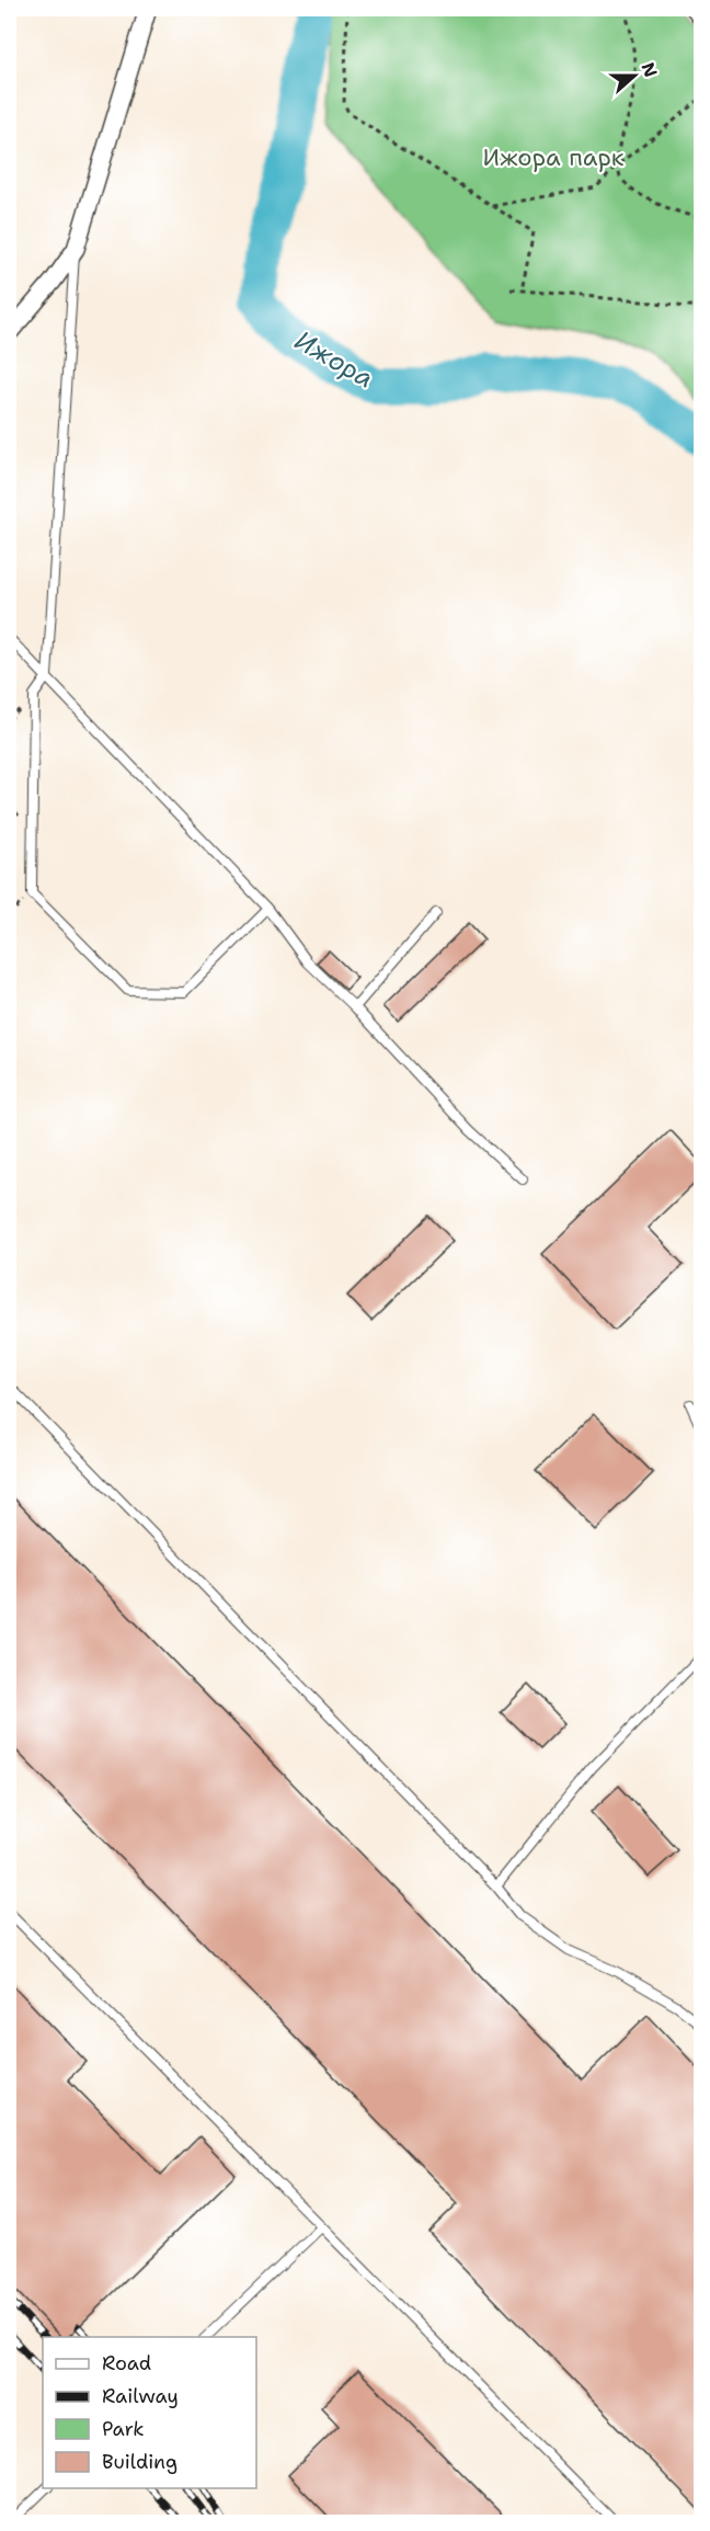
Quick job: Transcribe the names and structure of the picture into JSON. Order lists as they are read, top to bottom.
{
  "water": ["Ижора"],
  "parks": ["Ижора парк"],
  "legend": [
    "Road",
    "Railway",
    "Park",
    "Building"
  ],
  "north": "right"
}
